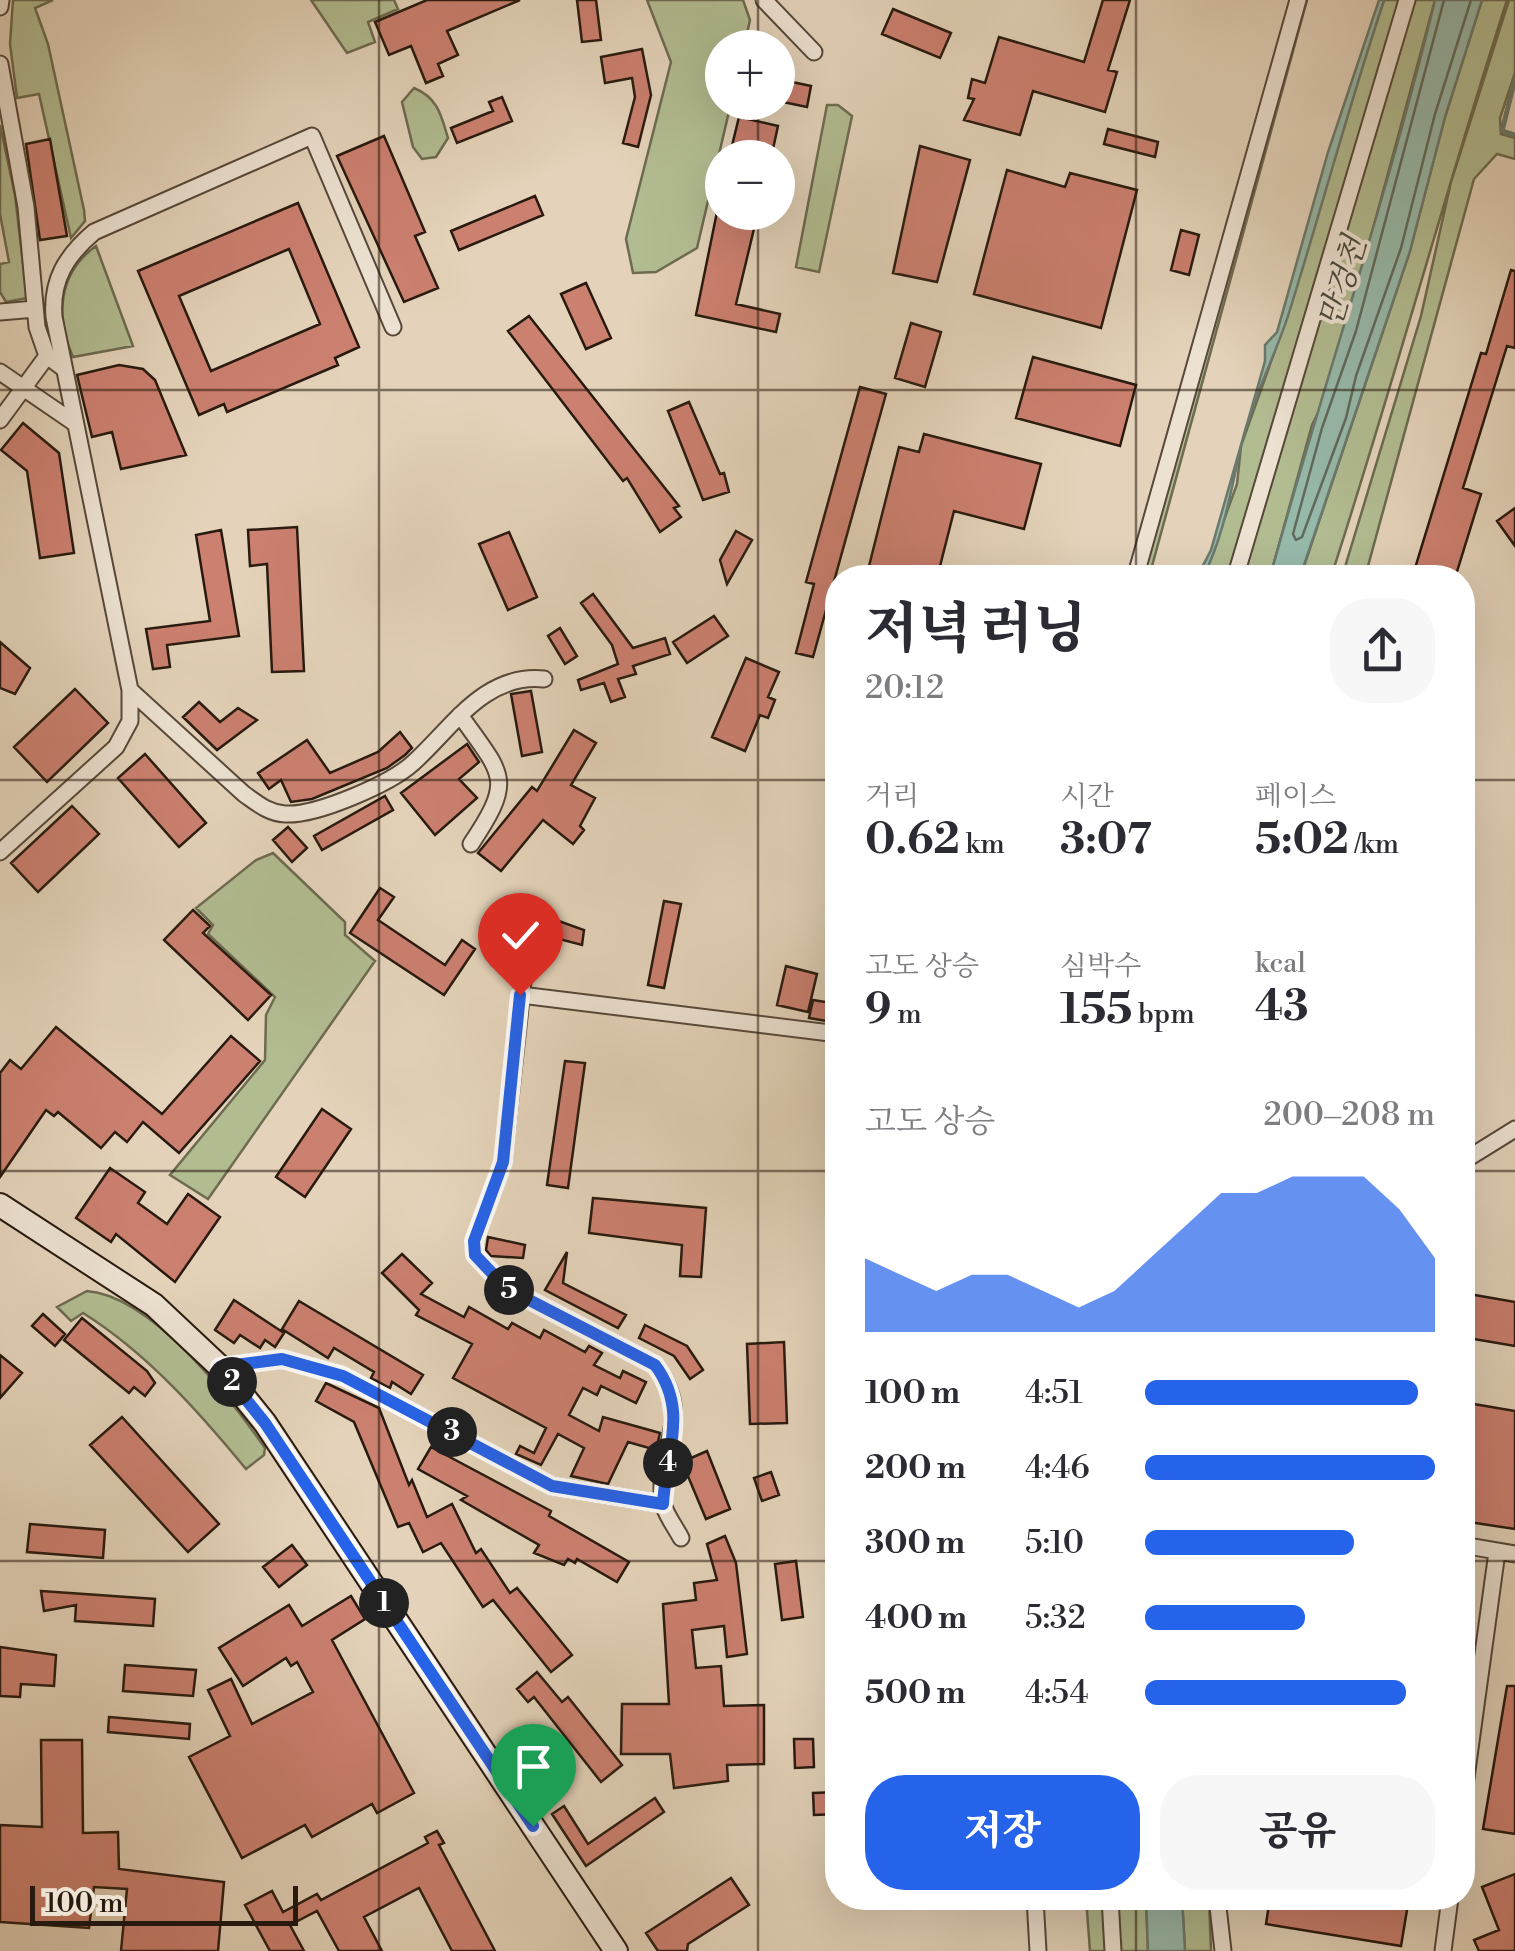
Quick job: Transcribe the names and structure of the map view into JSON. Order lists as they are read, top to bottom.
{
  "water": ["만겅천"],
  "scale_bar": "100 m",
  "page": {
    "map_buttons": ["+", "−"],
    "heading": ["저녁 러닝", "20:12"],
    "stats": [
      ["거리", "0.62 km"],
      ["시간", "3:07"],
      ["페이스", "5:02 /km"],
      ["고도 상승", "9 m"],
      ["심박수", "155 bpm"],
      ["kcal", "43"]
    ],
    "chart": ["고도 상승", "200–208 m"],
    "pins": [
      "5",
      "2",
      "3",
      "4",
      "1"
    ],
    "list": [
      {
        "name": "100 m",
        "note": "4:51"
      },
      {
        "name": "200 m",
        "note": "4:46"
      },
      {
        "name": "300 m",
        "note": "5:10"
      },
      {
        "name": "400 m",
        "note": "5:32"
      },
      {
        "name": "500 m",
        "note": "4:54"
      }
    ],
    "buttons": ["저장", "공유"],
    "scale": "100 m"
  }
}
